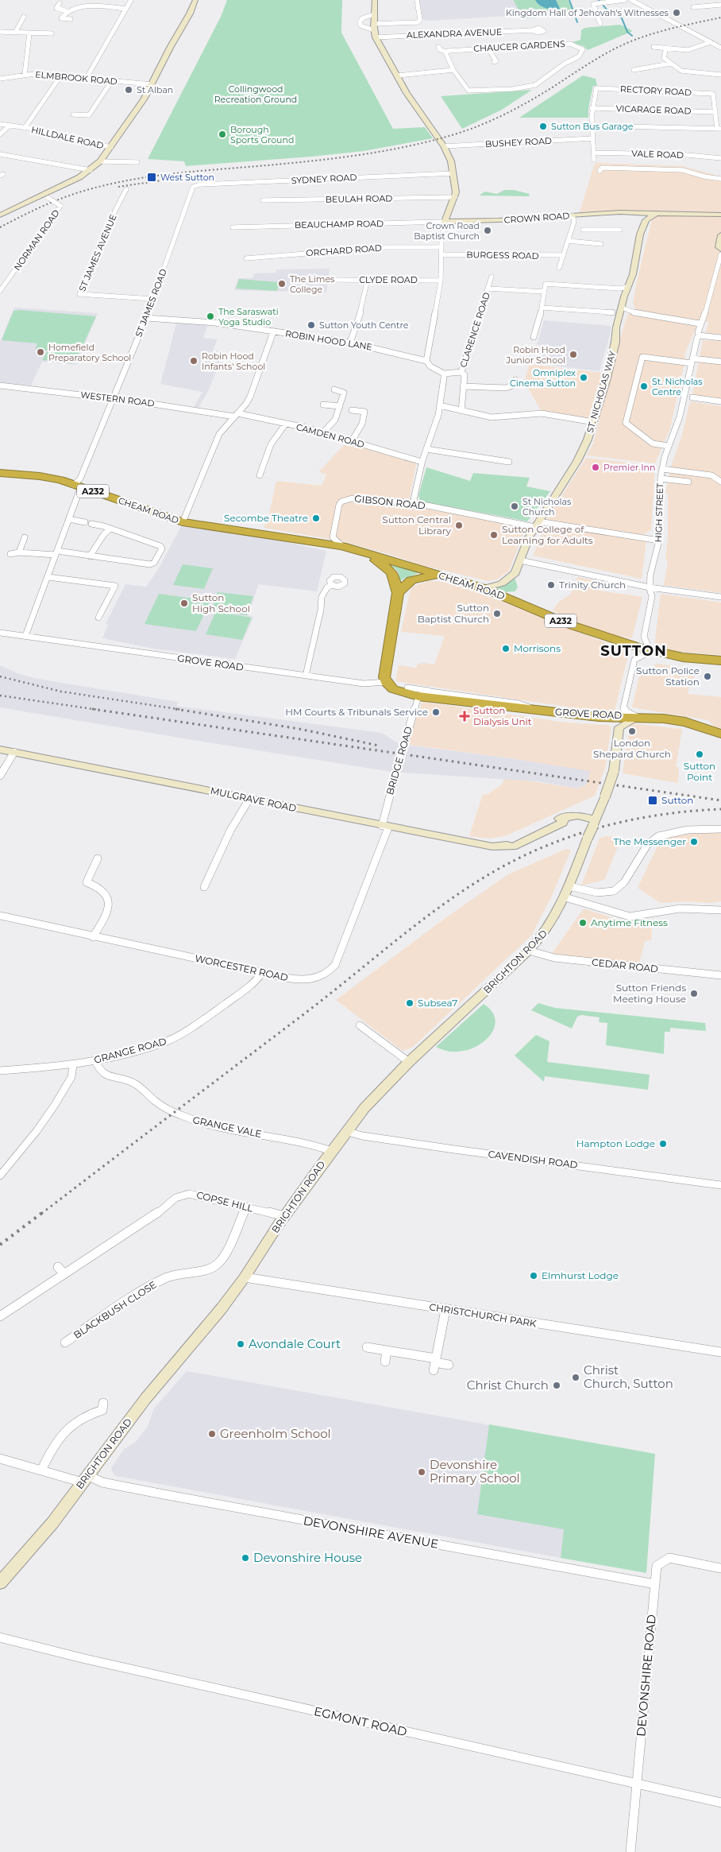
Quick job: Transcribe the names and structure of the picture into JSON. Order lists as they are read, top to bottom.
{
  "streets": {
    "highway": ["A232", "CHEAM ROAD", "GROVE ROAD"],
    "street": [
      "ALEXANDRA AVENUE",
      "CHAUCER GARDENS",
      "ELMBROOK ROAD",
      "RECTORY ROAD",
      "VICARAGE ROAD",
      "HILLDALE ROAD",
      "BUSHEY ROAD",
      "VALE ROAD",
      "SYDNEY ROAD",
      "BEULAH ROAD",
      "CROWN ROAD",
      "BEAUCHAMP ROAD",
      "NORMAN ROAD",
      "ORCHARD ROAD",
      "ST JAMES AVENUE",
      "BURGESS ROAD",
      "CLYDE ROAD",
      "ST JAMES ROAD",
      "CLARENCE ROAD",
      "ROBIN HOOD LANE",
      "ST. NICHOLAS WAY",
      "WESTERN ROAD",
      "CAMDEN ROAD",
      "GIBSON ROAD",
      "HIGH STREET",
      "BRIDGE ROAD",
      "MULGRAVE ROAD",
      "BRIGHTON ROAD",
      "CEDAR ROAD",
      "WORCESTER ROAD",
      "GRANGE ROAD",
      "GRANGE VALE",
      "CAVENDISH ROAD",
      "COPSE HILL",
      "BLACKBUSH CLOSE",
      "CHRISTCHURCH PARK",
      "DEVONSHIRE AVENUE",
      "DEVONSHIRE ROAD",
      "EGMONT ROAD"
    ]
  },
  "crossings": [
    ["RECTORY ROAD", "VICARAGE ROAD"],
    ["SYDNEY ROAD", "ST JAMES ROAD"],
    ["CROWN ROAD", "BEAUCHAMP ROAD"],
    ["CROWN ROAD", "ST. NICHOLAS WAY"],
    ["ST JAMES AVENUE", "ST JAMES ROAD"],
    ["ST JAMES ROAD", "ROBIN HOOD LANE"],
    ["ST JAMES ROAD", "WESTERN ROAD"],
    ["ST JAMES ROAD", "CHEAM ROAD"],
    ["ST JAMES ROAD", "GROVE ROAD"],
    ["CLARENCE ROAD", "ROBIN HOOD LANE"],
    ["ST. NICHOLAS WAY", "GIBSON ROAD"],
    ["ST. NICHOLAS WAY", "CHEAM ROAD"],
    ["WESTERN ROAD", "CAMDEN ROAD"],
    ["A232", "CHEAM ROAD"],
    ["A232", "HIGH STREET"],
    ["A232", "GROVE ROAD"],
    ["GIBSON ROAD", "CHEAM ROAD"],
    ["GIBSON ROAD", "HIGH STREET"],
    ["CHEAM ROAD", "HIGH STREET"],
    ["GROVE ROAD", "BRIDGE ROAD"],
    ["BRIDGE ROAD", "MULGRAVE ROAD"],
    ["BRIDGE ROAD", "WORCESTER ROAD"],
    ["MULGRAVE ROAD", "BRIGHTON ROAD"],
    ["MULGRAVE ROAD", "WORCESTER ROAD"],
    ["BRIGHTON ROAD", "CEDAR ROAD"],
    ["BRIGHTON ROAD", "GRANGE VALE"],
    ["BRIGHTON ROAD", "CAVENDISH ROAD"],
    ["BRIGHTON ROAD", "COPSE HILL"],
    ["BRIGHTON ROAD", "CHRISTCHURCH PARK"],
    ["BRIGHTON ROAD", "DEVONSHIRE AVENUE"],
    ["WORCESTER ROAD", "GRANGE ROAD"],
    ["GRANGE ROAD", "GRANGE VALE"],
    ["COPSE HILL", "BLACKBUSH CLOSE"],
    ["DEVONSHIRE AVENUE", "DEVONSHIRE ROAD"],
    ["DEVONSHIRE ROAD", "EGMONT ROAD"]
  ],
  "districts": ["SUTTON"],
  "parks": ["Collingwood Recreation Ground"],
  "places": {
    "other": [
      "Kingdom Hall of Jehovah's Witnesses",
      "St Alban",
      "Sutton Bus Garage",
      "Borough Sports Ground",
      "Crown Road Baptist Church",
      "The Limes College",
      "The Saraswati Yoga Studio",
      "Sutton Youth Centre",
      "Homefield Preparatory School",
      "Robin Hood Junior School",
      "Robin Hood Infants' School",
      "Omniplex Cinema Sutton",
      "St. Nicholas Centre",
      "Premier Inn",
      "St Nicholas Church",
      "Secombe Theatre",
      "Sutton Central Library",
      "Sutton College of Learning for Adults",
      "Trinity Church",
      "Sutton High School",
      "Sutton Baptist Church",
      "Morrisons",
      "Sutton Police Station",
      "HM Courts & Tribunals Service",
      "London Shepard Church",
      "Sutton Point",
      "The Messenger",
      "Anytime Fitness",
      "Sutton Friends Meeting House",
      "Subsea7",
      "Hampton Lodge",
      "Elmhurst Lodge",
      "Avondale Court",
      "Christ Church, Sutton",
      "Christ Church",
      "Greenholm School",
      "Devonshire Primary School",
      "Devonshire House"
    ],
    "transit": ["West Sutton", "Sutton"],
    "health": ["Sutton Dialysis Unit"]
  }
}
